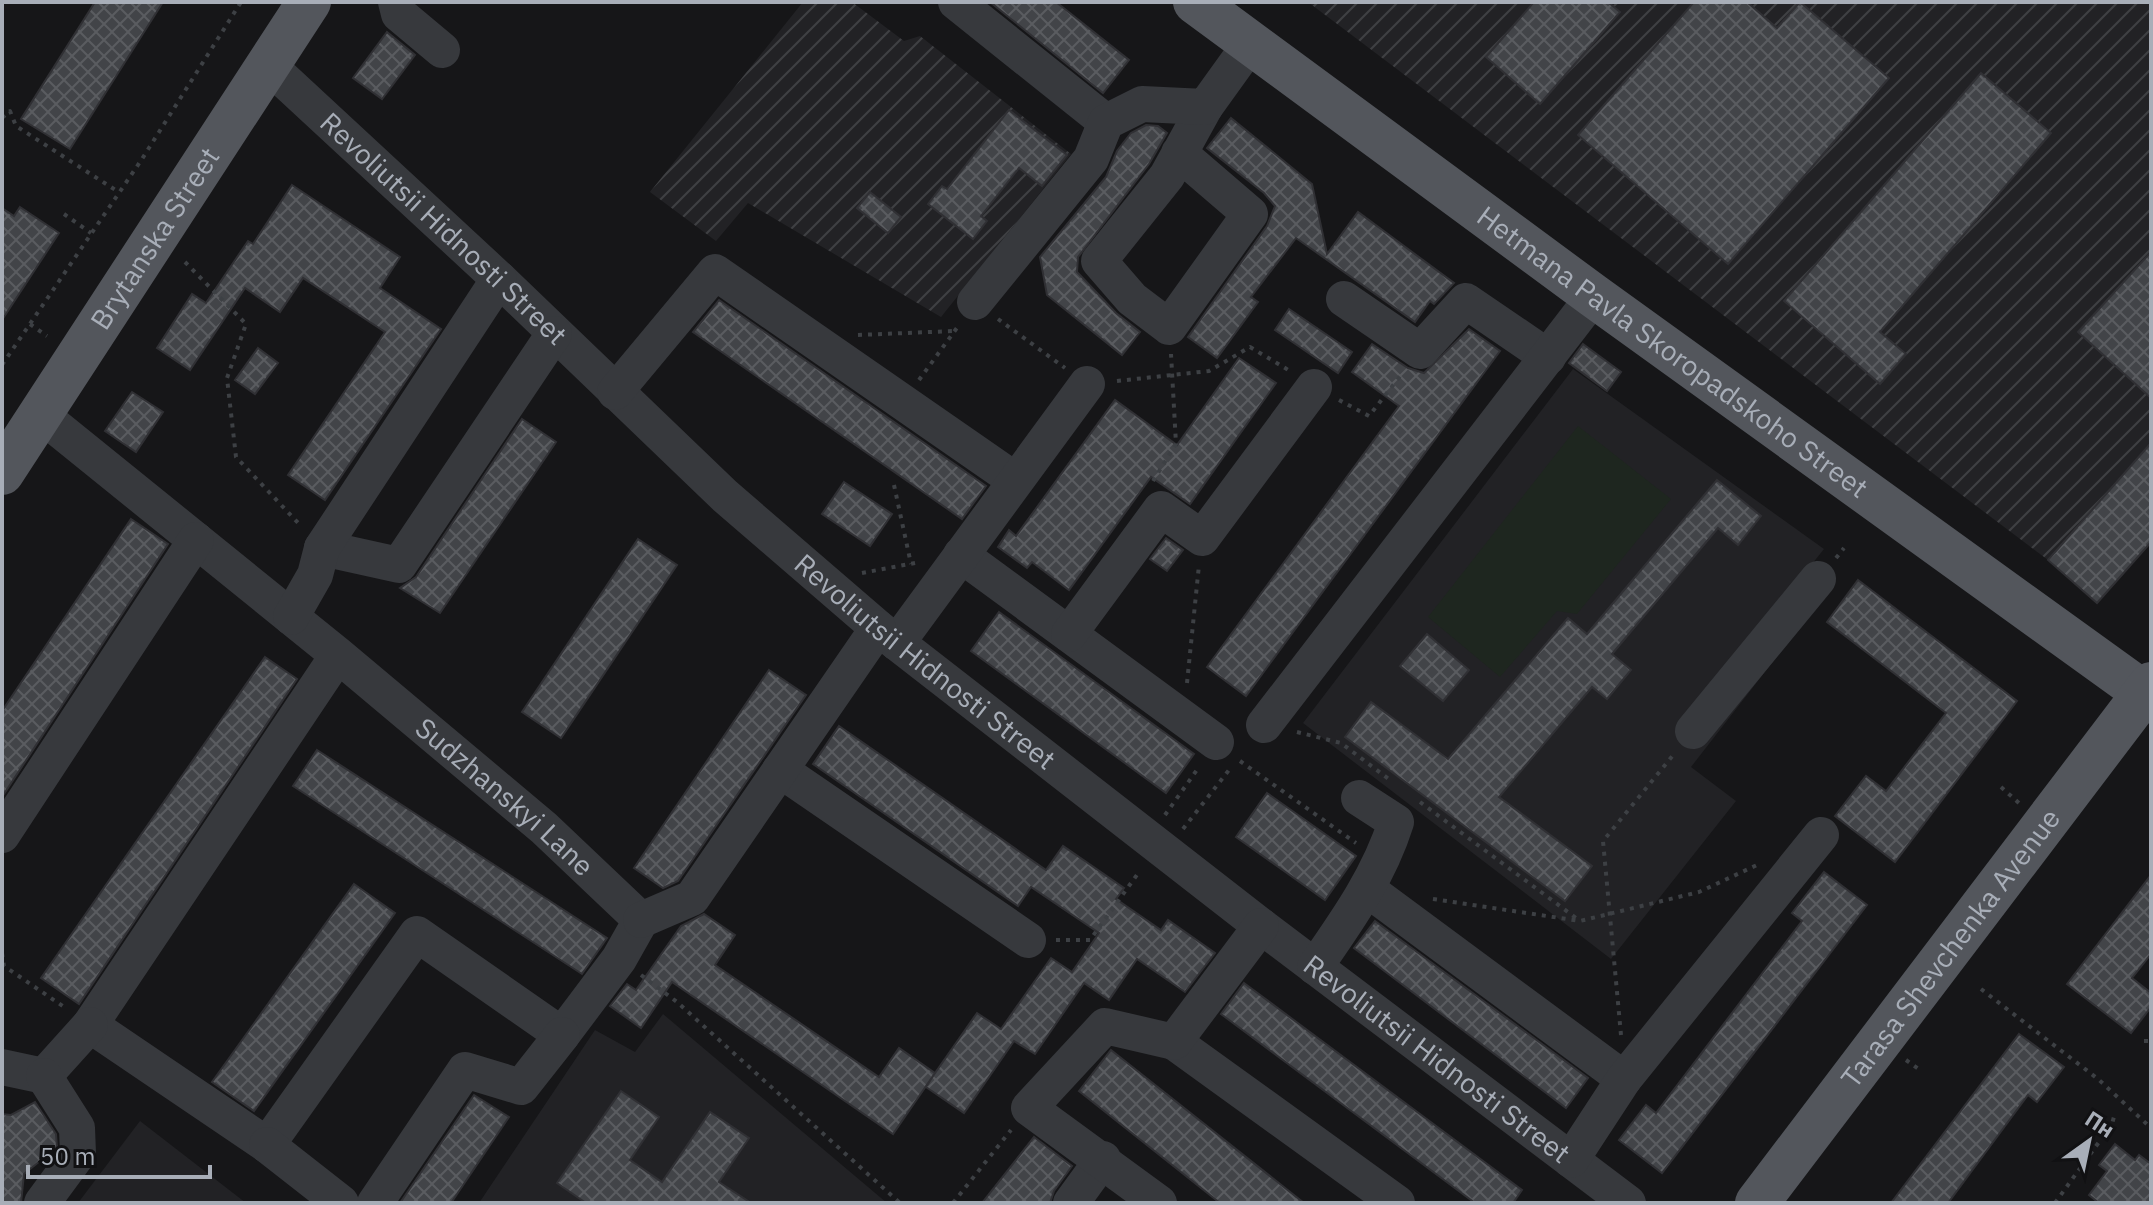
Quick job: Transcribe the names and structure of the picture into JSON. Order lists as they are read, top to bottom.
{
  "streets": {
    "main road": ["Brytanska Street", "Hetmana Pavla Skoropadskoho Street", "Tarasa Shevchenka Avenue"],
    "street": ["Revoliutsii Hidnosti Street", "Sudzhanskyi Lane"]
  },
  "crossings": [
    ["Revoliutsii Hidnosti Street", "Brytanska Street"],
    ["Brytanska Street", "Sudzhanskyi Lane"],
    ["Hetmana Pavla Skoropadskoho Street", "Tarasa Shevchenka Avenue"]
  ],
  "scale_bar": "50 m",
  "north": "top right"
}
